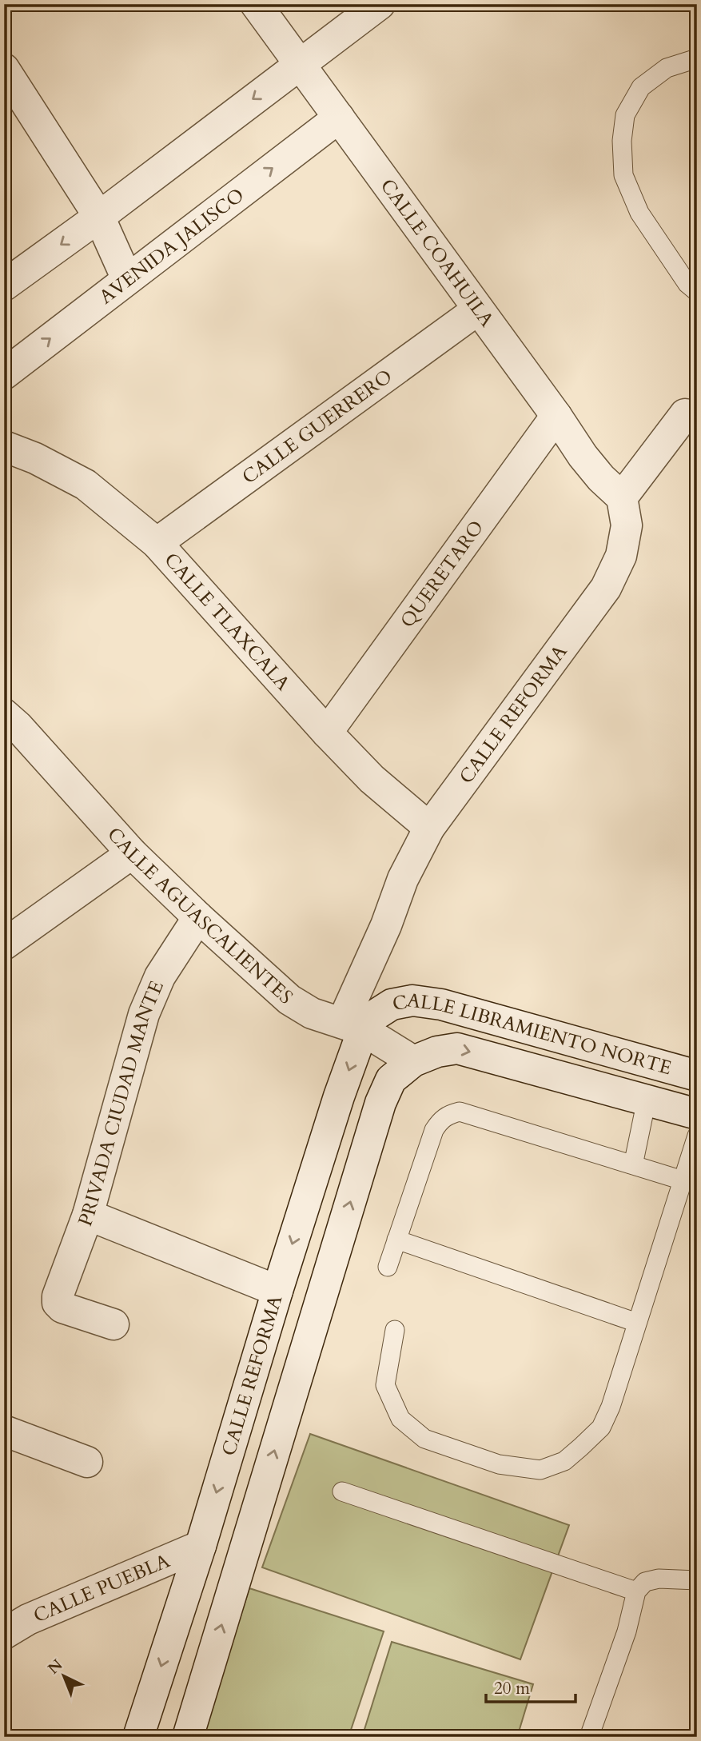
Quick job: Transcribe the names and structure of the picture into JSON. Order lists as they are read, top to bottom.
{
  "streets": {
    "street": [
      "AVENIDA JALISCO",
      "CALLE COAHUILA",
      "CALLE GUERRERO",
      "QUERETARO",
      "CALLE TLAXCALA",
      "CALLE REFORMA",
      "CALLE AGUASCALIENTES",
      "CALLE LIBRAMIENTO NORTE",
      "PRIVADA CIUDAD MANTE",
      "CALLE PUEBLA"
    ]
  },
  "crossings": [
    ["AVENIDA JALISCO", "CALLE COAHUILA"],
    ["CALLE COAHUILA", "CALLE GUERRERO"],
    ["CALLE COAHUILA", "QUERETARO"],
    ["CALLE COAHUILA", "CALLE REFORMA"],
    ["CALLE GUERRERO", "CALLE TLAXCALA"],
    ["QUERETARO", "CALLE TLAXCALA"],
    ["CALLE TLAXCALA", "CALLE REFORMA"],
    ["CALLE REFORMA", "CALLE AGUASCALIENTES"],
    ["CALLE REFORMA", "CALLE LIBRAMIENTO NORTE"],
    ["CALLE REFORMA", "CALLE PUEBLA"],
    ["CALLE AGUASCALIENTES", "CALLE LIBRAMIENTO NORTE"],
    ["CALLE AGUASCALIENTES", "PRIVADA CIUDAD MANTE"]
  ],
  "scale_bar": "20 m",
  "north": "top left"
}
